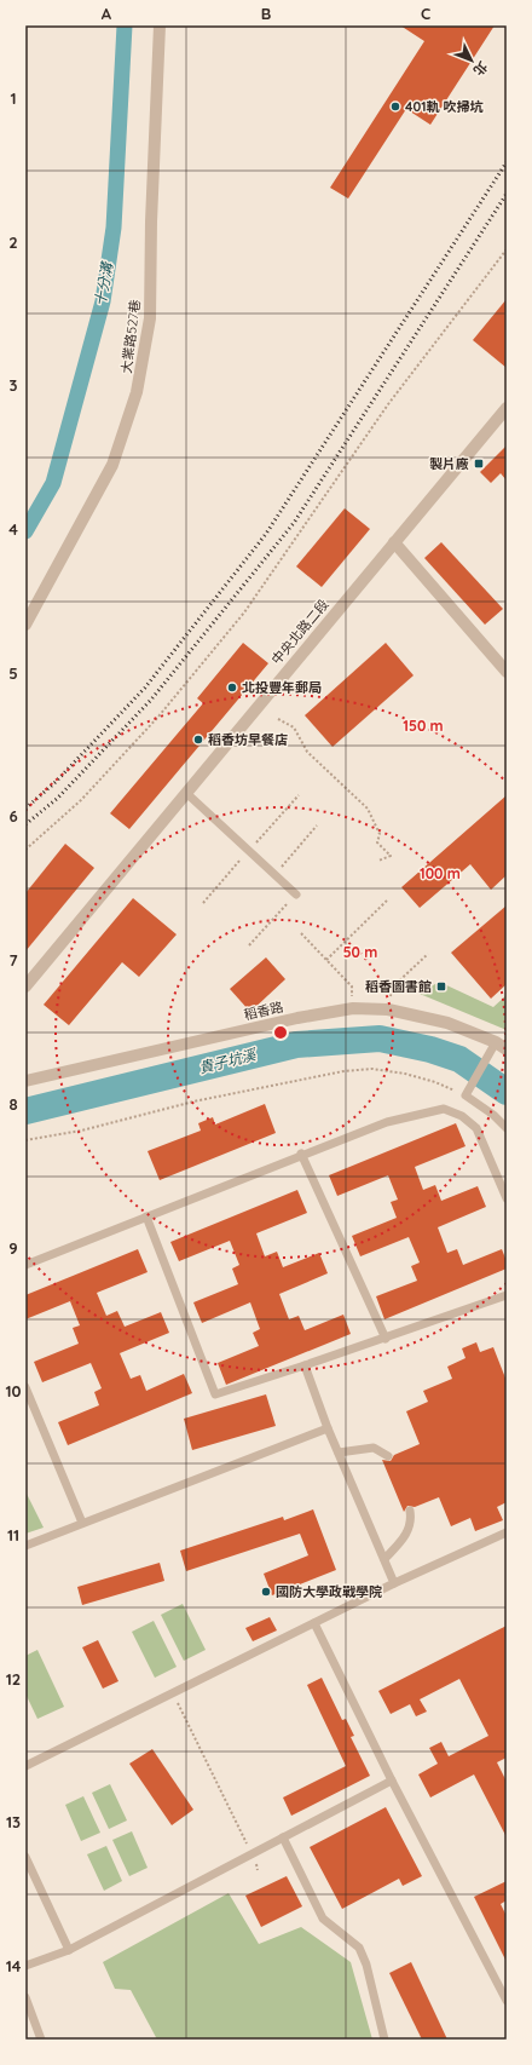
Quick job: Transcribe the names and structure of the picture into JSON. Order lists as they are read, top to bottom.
{
  "streets": {
    "street": ["大業路527巷", "中央北路二段", "稻香路"]
  },
  "water": ["十分溝", "貴子坑溪"],
  "places": {
    "other": [
      "401軌 吹掃坑",
      "北投豐年郵局",
      "稻香坊早餐店",
      "國防大學政戰學院"
    ],
    "transit": ["製片廠", "稻香圖書館"]
  },
  "north": "bottom right",
  "grid": {
    "columns": ["A", "B", "C"],
    "rows": [
      "1",
      "2",
      "3",
      "4",
      "5",
      "6",
      "7",
      "8",
      "9",
      "10",
      "11",
      "12",
      "13",
      "14"
    ]
  },
  "rings": ["150 m", "100 m", "50 m"]
}
